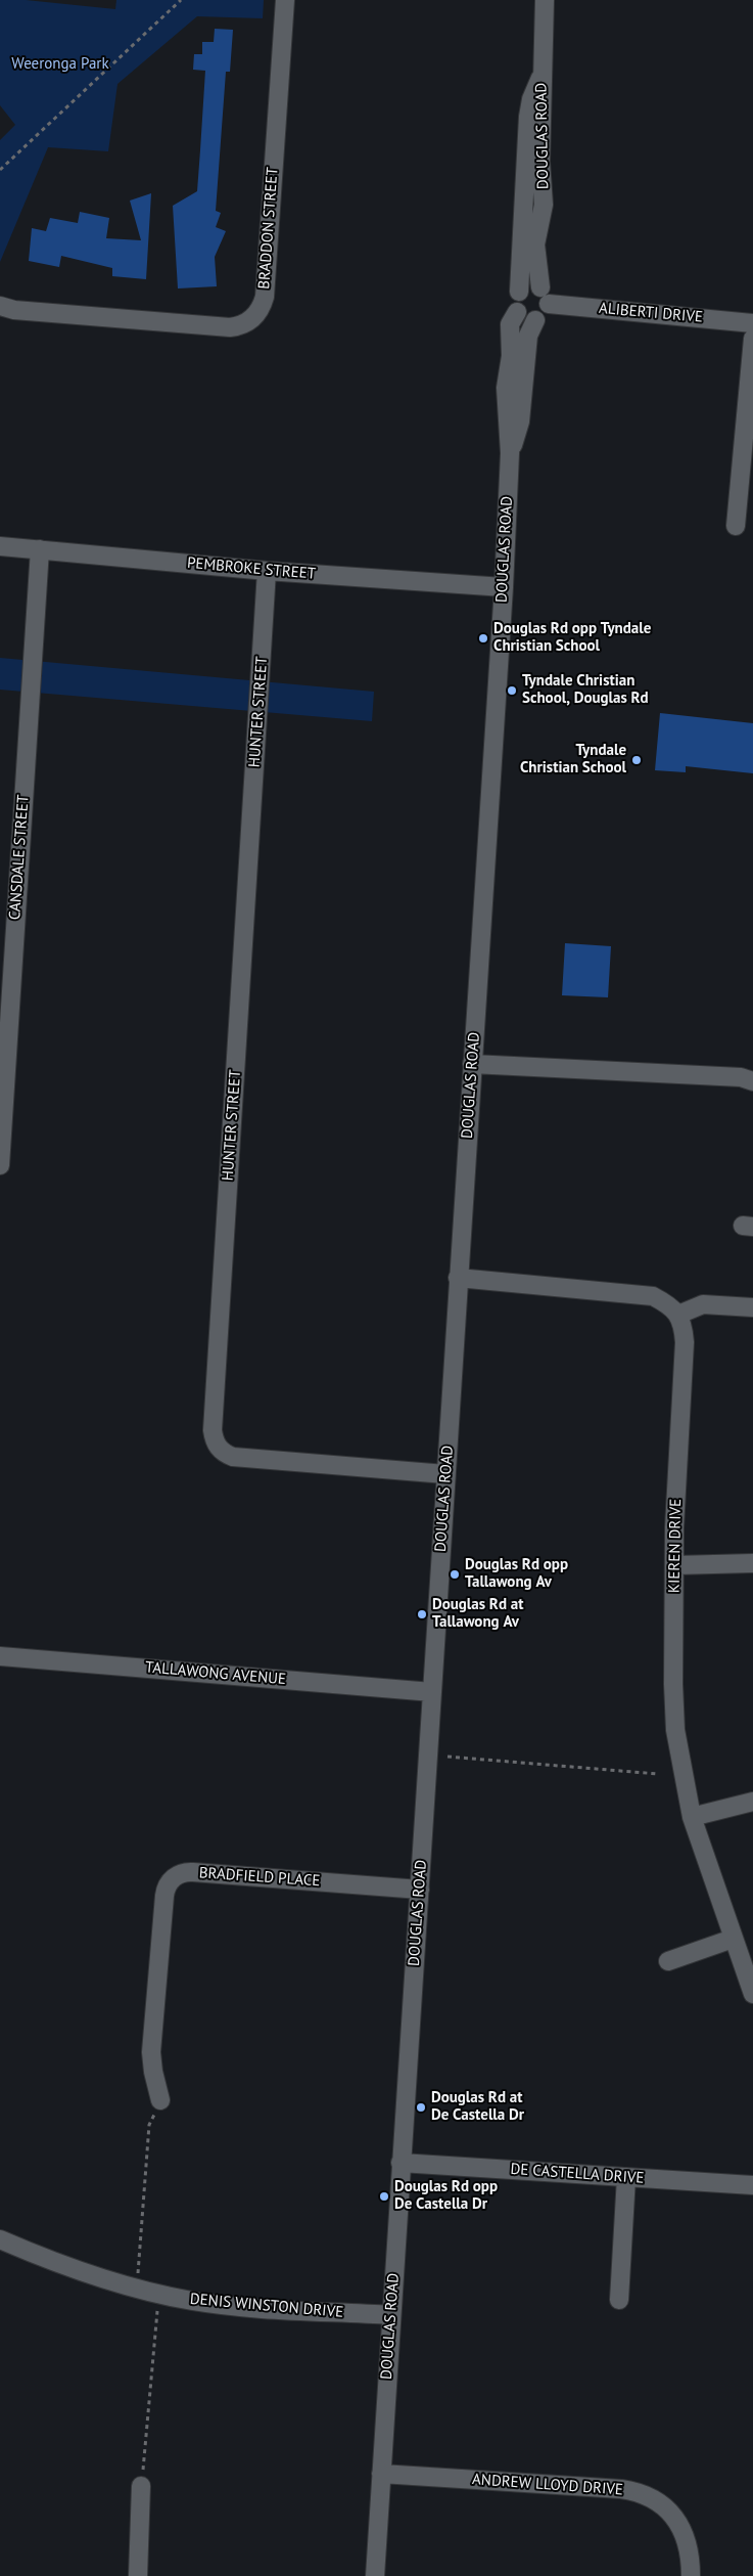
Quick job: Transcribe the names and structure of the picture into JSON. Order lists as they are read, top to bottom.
{
  "streets": {
    "street": [
      "DOUGLAS ROAD",
      "BRADDON STREET",
      "ALIBERTI DRIVE",
      "PEMBROKE STREET",
      "HUNTER STREET",
      "CANSDALE STREET",
      "KIEREN DRIVE",
      "TALLAWONG AVENUE",
      "BRADFIELD PLACE",
      "DE CASTELLA DRIVE",
      "DENIS WINSTON DRIVE",
      "ANDREW LLOYD DRIVE"
    ]
  },
  "crossings": [
    ["DOUGLAS ROAD", "ALIBERTI DRIVE"],
    ["DOUGLAS ROAD", "PEMBROKE STREET"],
    ["DOUGLAS ROAD", "HUNTER STREET"],
    ["DOUGLAS ROAD", "TALLAWONG AVENUE"],
    ["DOUGLAS ROAD", "BRADFIELD PLACE"],
    ["DOUGLAS ROAD", "DE CASTELLA DRIVE"],
    ["DOUGLAS ROAD", "DENIS WINSTON DRIVE"],
    ["DOUGLAS ROAD", "ANDREW LLOYD DRIVE"],
    ["PEMBROKE STREET", "HUNTER STREET"],
    ["PEMBROKE STREET", "CANSDALE STREET"]
  ],
  "parks": ["Weeronga Park"],
  "places": [
    "Douglas Rd opp Tyndale Christian School",
    "Tyndale Christian School, Douglas Rd",
    "Tyndale Christian School",
    "Douglas Rd opp Tallawong Av",
    "Douglas Rd at Tallawong Av",
    "Douglas Rd at De Castella Dr",
    "Douglas Rd opp De Castella Dr"
  ]
}
